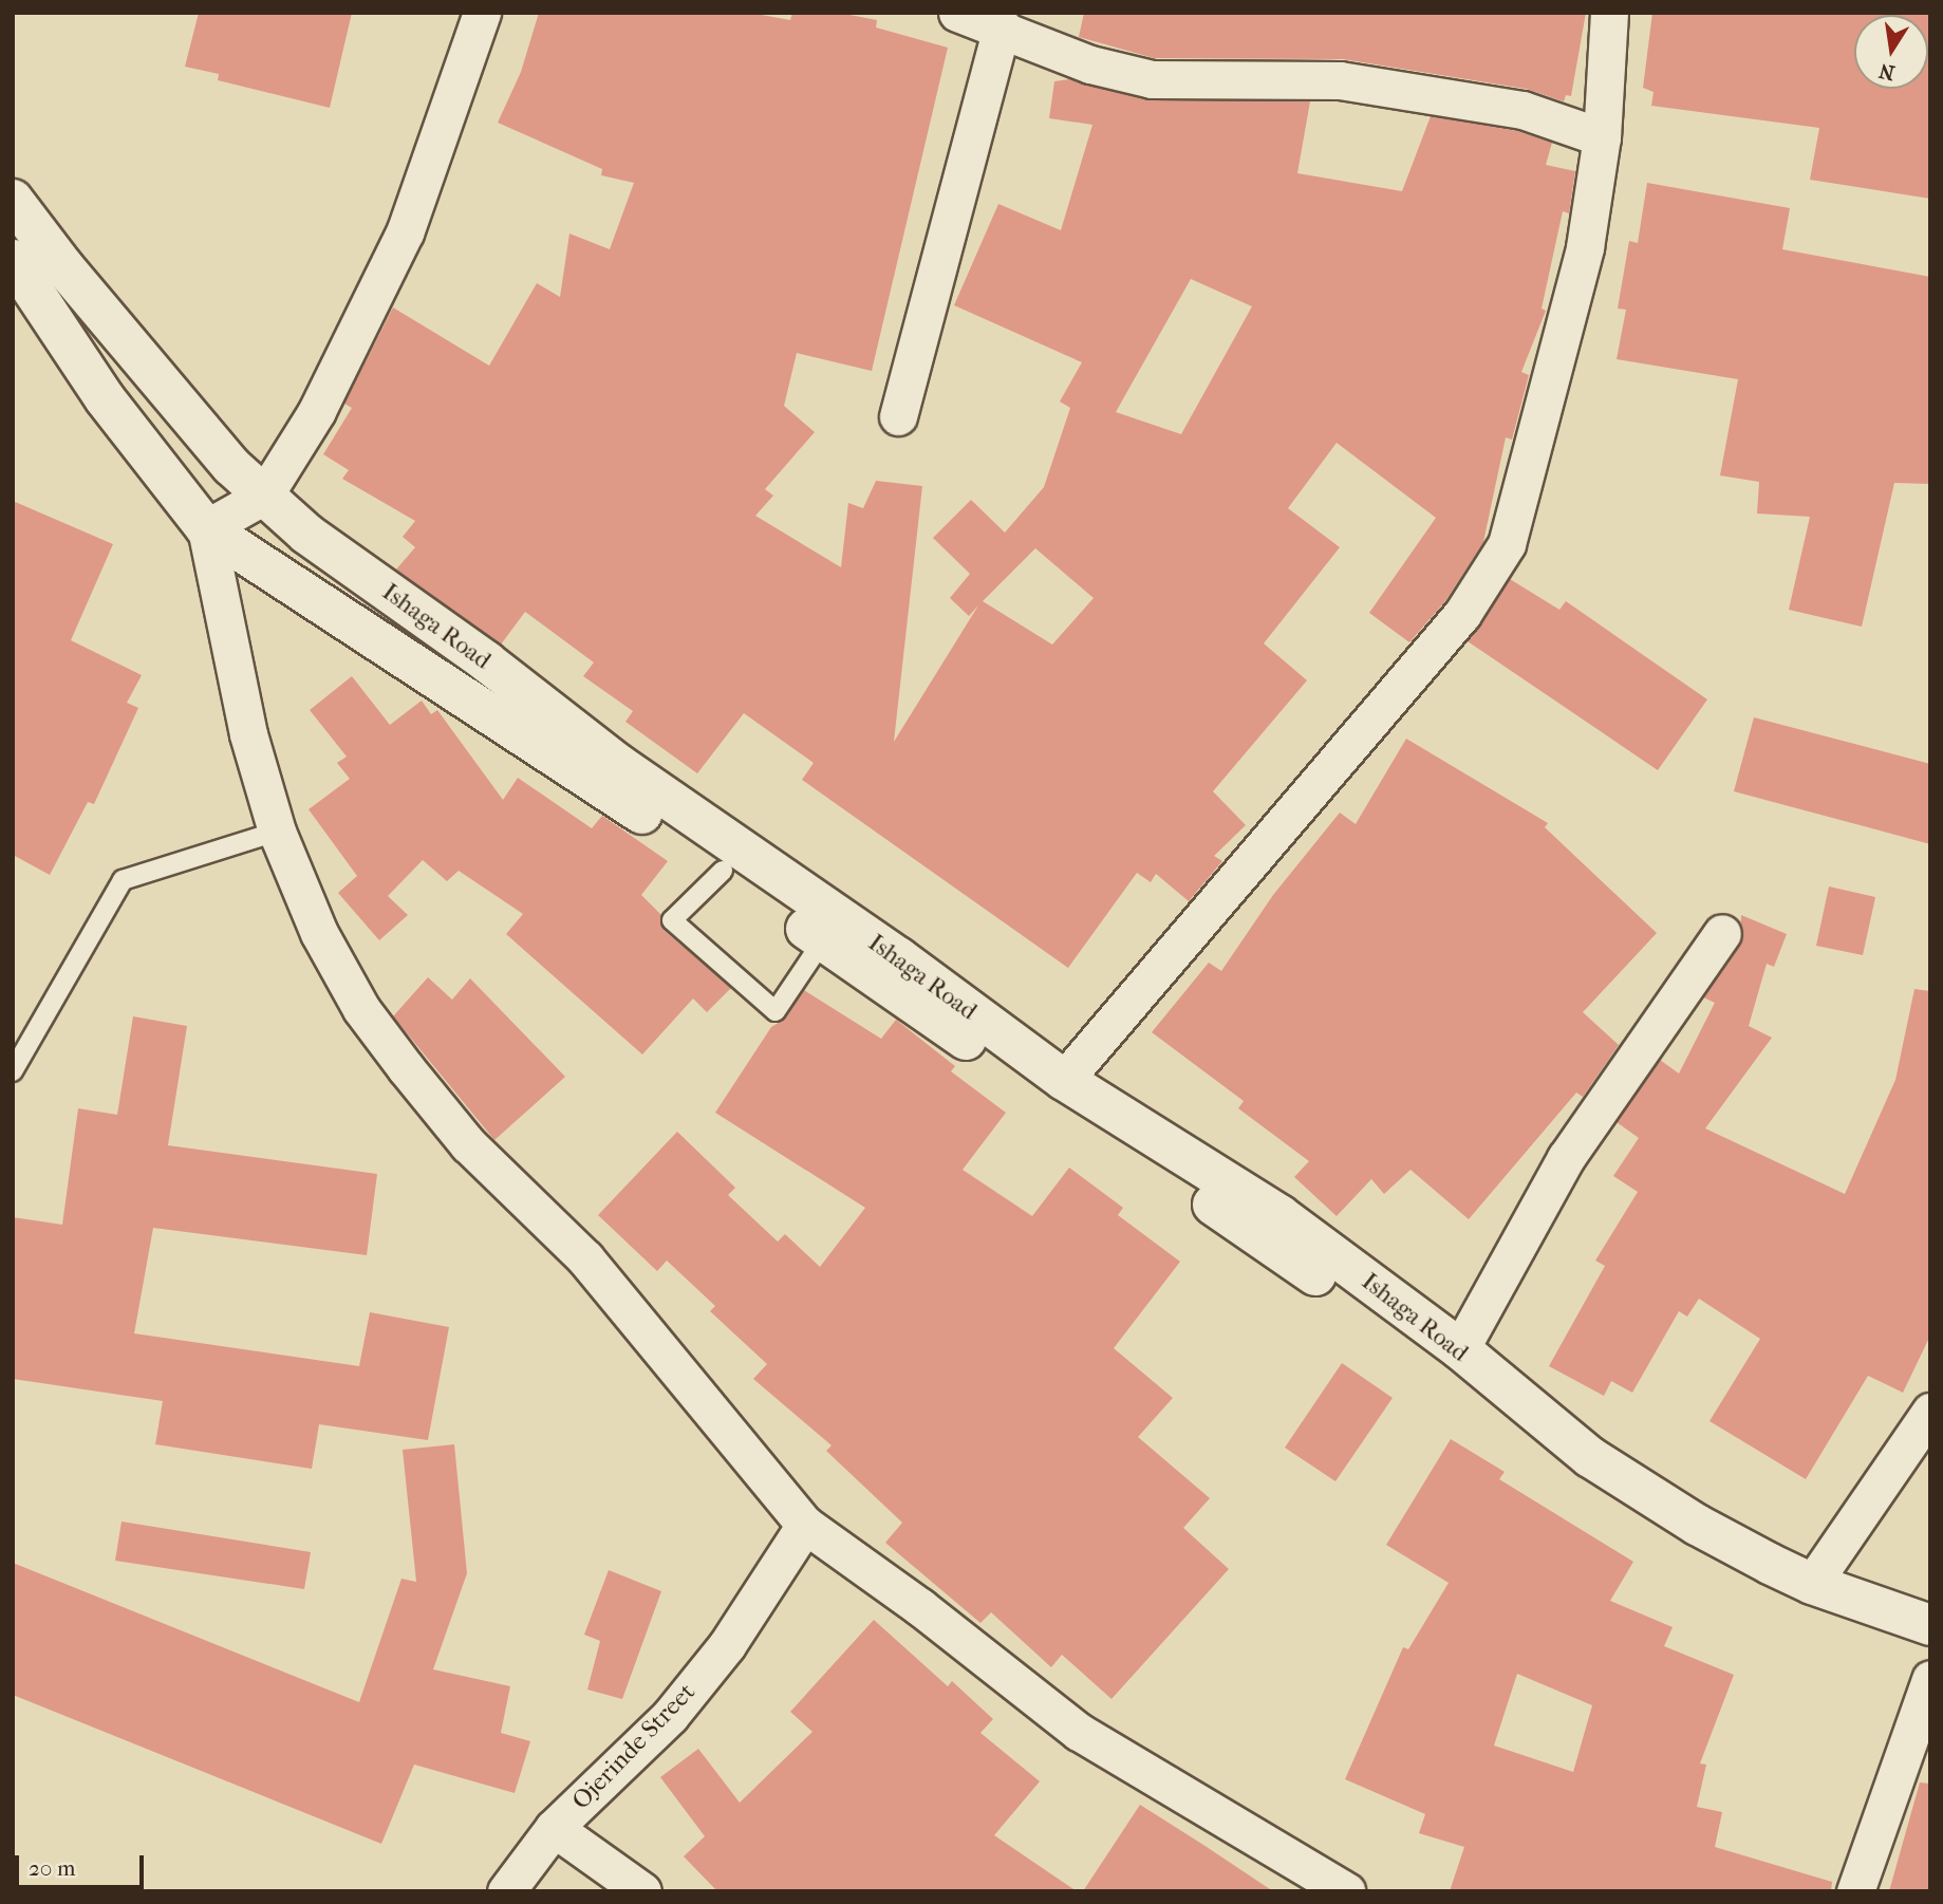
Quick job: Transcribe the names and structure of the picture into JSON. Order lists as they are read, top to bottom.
{
  "streets": {
    "main road": ["Ishaga Road"],
    "street": ["Ojerinde Street"]
  },
  "scale_bar": "20 m",
  "north": "bottom"
}
